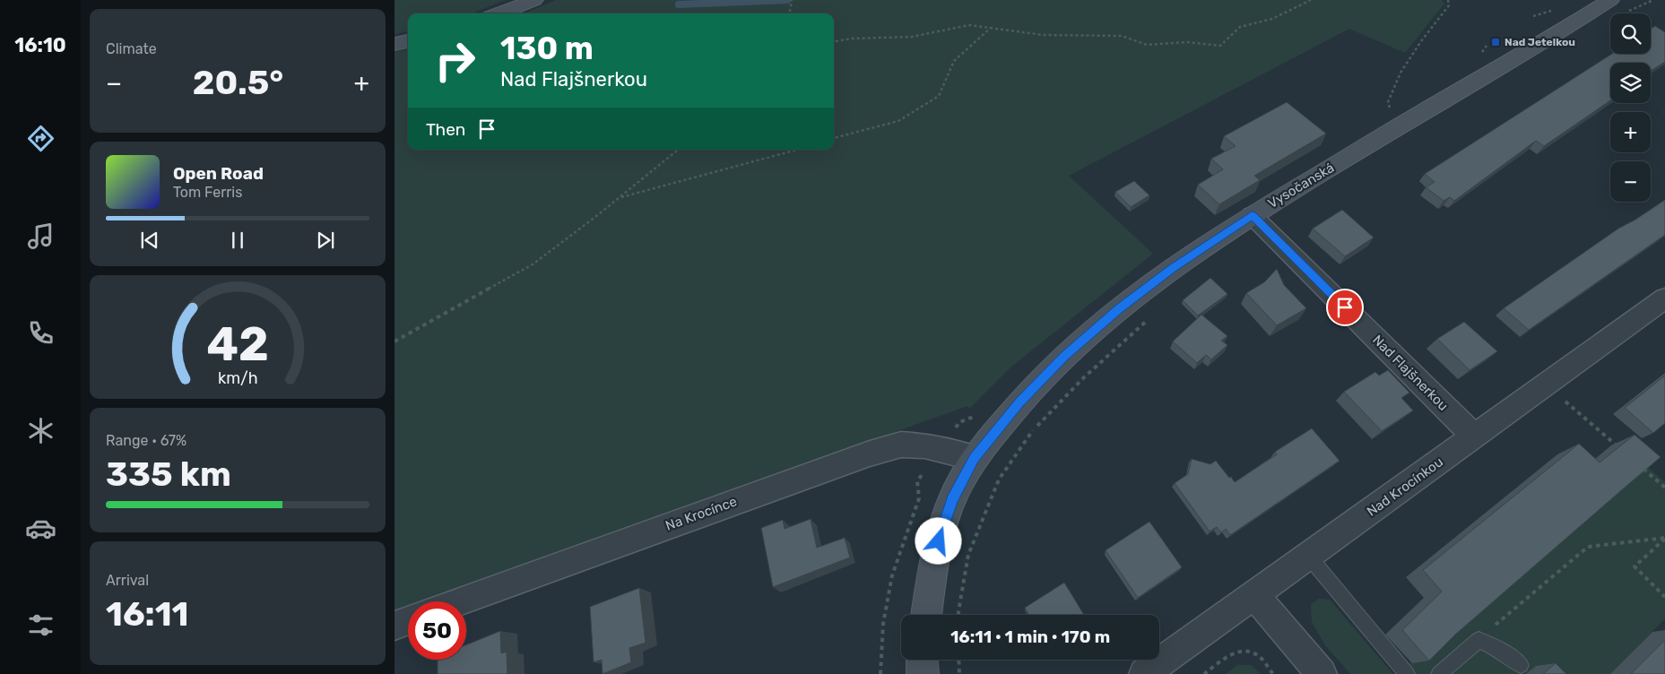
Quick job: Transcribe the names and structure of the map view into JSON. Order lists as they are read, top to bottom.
{
  "streets": {
    "main road": ["Vysočanská"],
    "street": ["Nad Flajšnerkou", "Nad Krocínkou", "Na Krocínce"]
  },
  "crossings": [
    ["Vysočanská", "Nad Flajšnerkou"],
    ["Vysočanská", "Na Krocínce"],
    ["Nad Flajšnerkou", "Nad Krocínkou"]
  ],
  "places": {
    "transit": ["Nad Jetelkou"]
  },
  "page": {
    "tabs": "16:10",
    "tile": [
      "Climate",
      ["Range · 67%", "335 km"],
      ["Arrival", "16:11"]
    ],
    "map_buttons": ["+", "−"],
    "turn": ["130 m", "Nad Flajšnerkou"],
    "heat": ["−", "20.5°", "+"],
    "then": "Then",
    "song": ["Open Road", "Tom Ferris"],
    "limit": "50",
    "trip": "16:11 · 1 min · 170 m",
    "gauge": ["42", "km/h"]
  }
}
